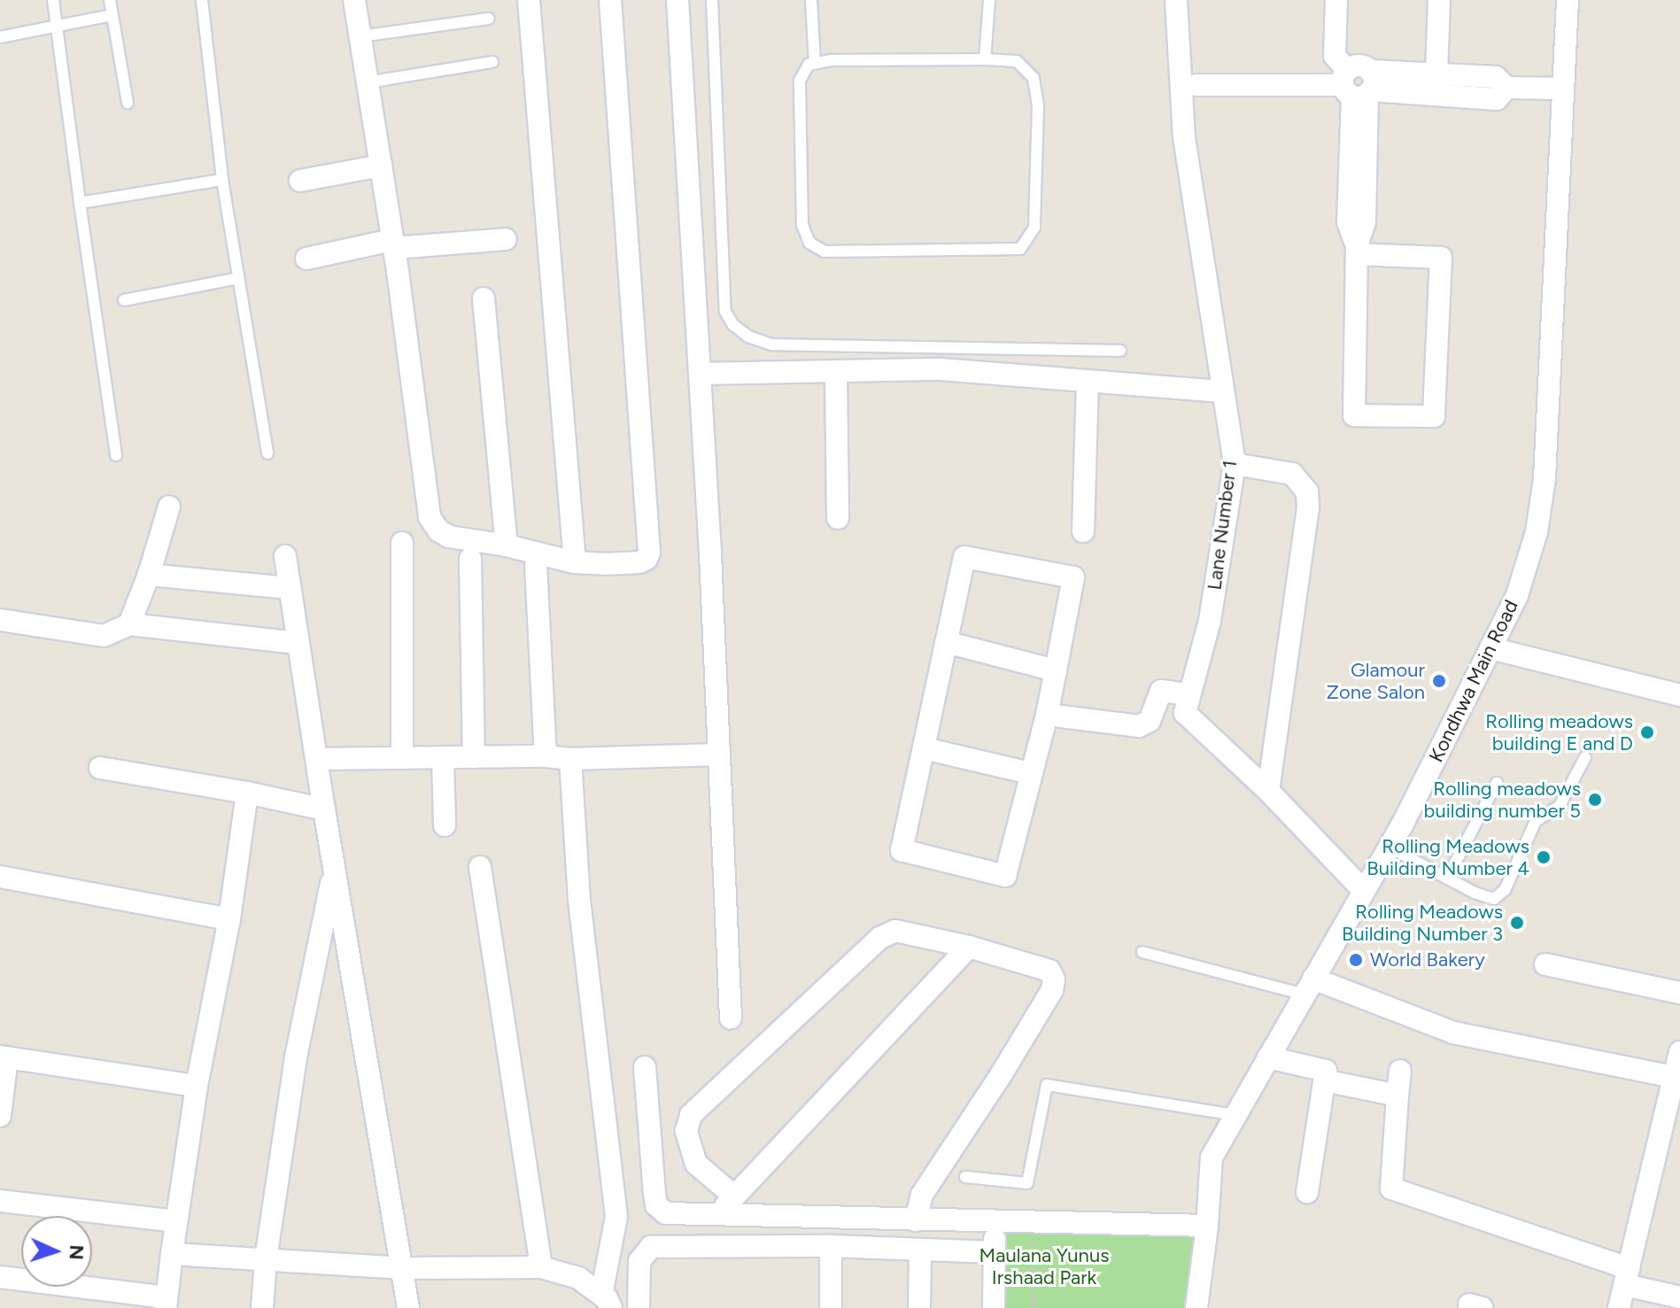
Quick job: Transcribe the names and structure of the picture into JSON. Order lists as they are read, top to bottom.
{
  "streets": {
    "street": ["Lane Number 1", "Kondhwa Main Road"]
  },
  "parks": ["Maulana Yunus Irshaad Park"],
  "places": [
    "Glamour Zone Salon",
    "Rolling meadows building E and D",
    "Rolling meadows building number 5",
    "Rolling Meadows Building Number 4",
    "Rolling Meadows Building Number 3",
    "World Bakery"
  ],
  "north": "right"
}
